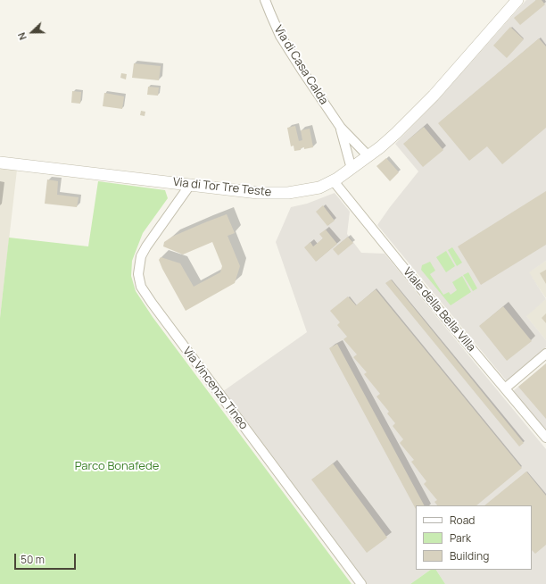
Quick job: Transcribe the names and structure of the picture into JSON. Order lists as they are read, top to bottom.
{
  "streets": {
    "street": [
      "Via di Casa Calda",
      "Via di Tor Tre Teste",
      "Viale della Bella Villa",
      "Via Vincenzo Tineo"
    ]
  },
  "crossings": [
    ["Via di Casa Calda", "Via di Tor Tre Teste"],
    ["Via di Tor Tre Teste", "Viale della Bella Villa"],
    ["Via di Tor Tre Teste", "Via Vincenzo Tineo"]
  ],
  "parks": ["Parco Bonafede"],
  "legend": ["Road", "Park", "Building"],
  "scale_bar": "50 m",
  "north": "left"
}
